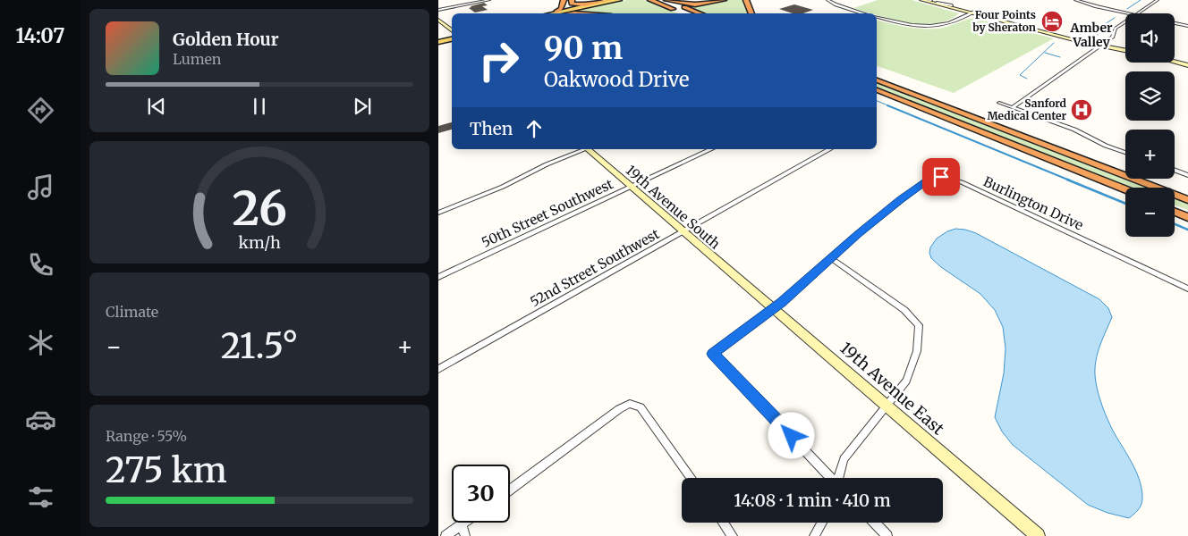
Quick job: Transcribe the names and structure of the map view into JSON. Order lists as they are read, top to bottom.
{
  "streets": {
    "street": [
      "Burlington Drive",
      "19th Avenue South",
      "50th Street Southwest",
      "52nd Street Southwest",
      "19th Avenue East"
    ]
  },
  "crossings": [
    ["Burlington Drive", "19th Avenue East"],
    ["19th Avenue South", "50th Street Southwest"],
    ["19th Avenue South", "52nd Street Southwest"],
    ["19th Avenue South", "19th Avenue East"]
  ],
  "districts": ["Amber Valley"],
  "places": {
    "hotel": ["Four Points by Sheraton"],
    "hospital": ["Sanford Medical Center"]
  },
  "page": {
    "tabs": "14:07",
    "map_buttons": ["+", "−"],
    "turn": ["90 m", "Oakwood Drive"],
    "song": ["Golden Hour", "Lumen"],
    "then": "Then",
    "tile": [
      "Climate",
      ["Range · 55%", "275 km"]
    ],
    "heat": ["−", "21.5°", "+"],
    "limit": "30",
    "trip": "14:08 · 1 min · 410 m",
    "gauge": ["26", "km/h"]
  }
}
